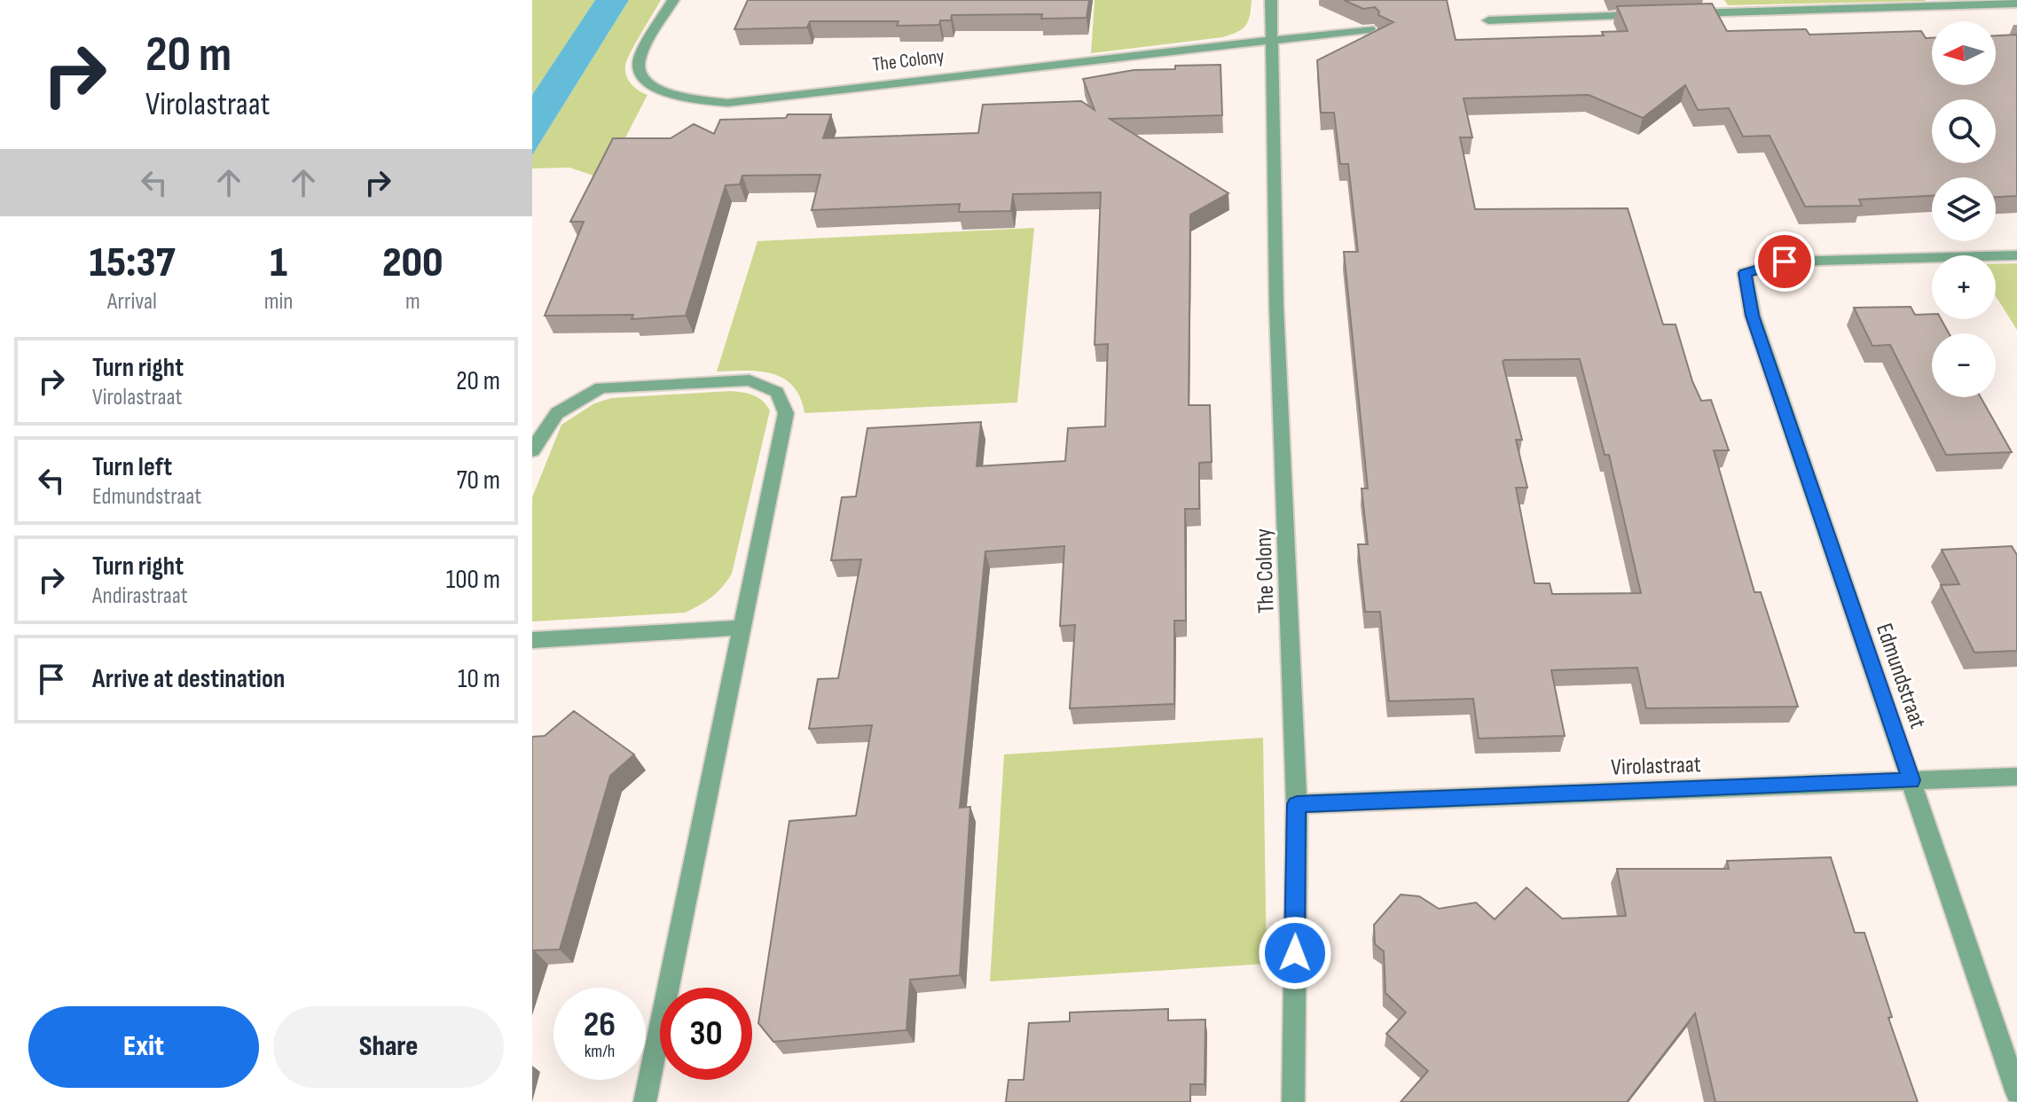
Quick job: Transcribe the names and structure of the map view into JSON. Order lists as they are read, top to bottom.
{
  "streets": {
    "street": ["The Colony", "Edmundstraat", "Virolastraat"]
  },
  "crossings": [
    ["The Colony", "Virolastraat"],
    ["Edmundstraat", "Virolastraat"]
  ],
  "north": "left",
  "page": {
    "turn": ["20 m", "Virolastraat"],
    "map_buttons": ["+", "−"],
    "eta": [
      "15:37",
      "Arrival",
      "1",
      "min",
      "200",
      "m"
    ],
    "list": [
      {
        "name": "Turn right",
        "note": "Virolastraat",
        "value": "20 m"
      },
      {
        "name": "Turn left",
        "note": "Edmundstraat",
        "value": "70 m"
      },
      {
        "name": "Turn right",
        "note": "Andirastraat",
        "value": "100 m"
      },
      {
        "name": "Arrive at destination",
        "value": "10 m"
      }
    ],
    "speed": "26 km/h",
    "limit": "30",
    "buttons": ["Exit", "Share"]
  }
}
